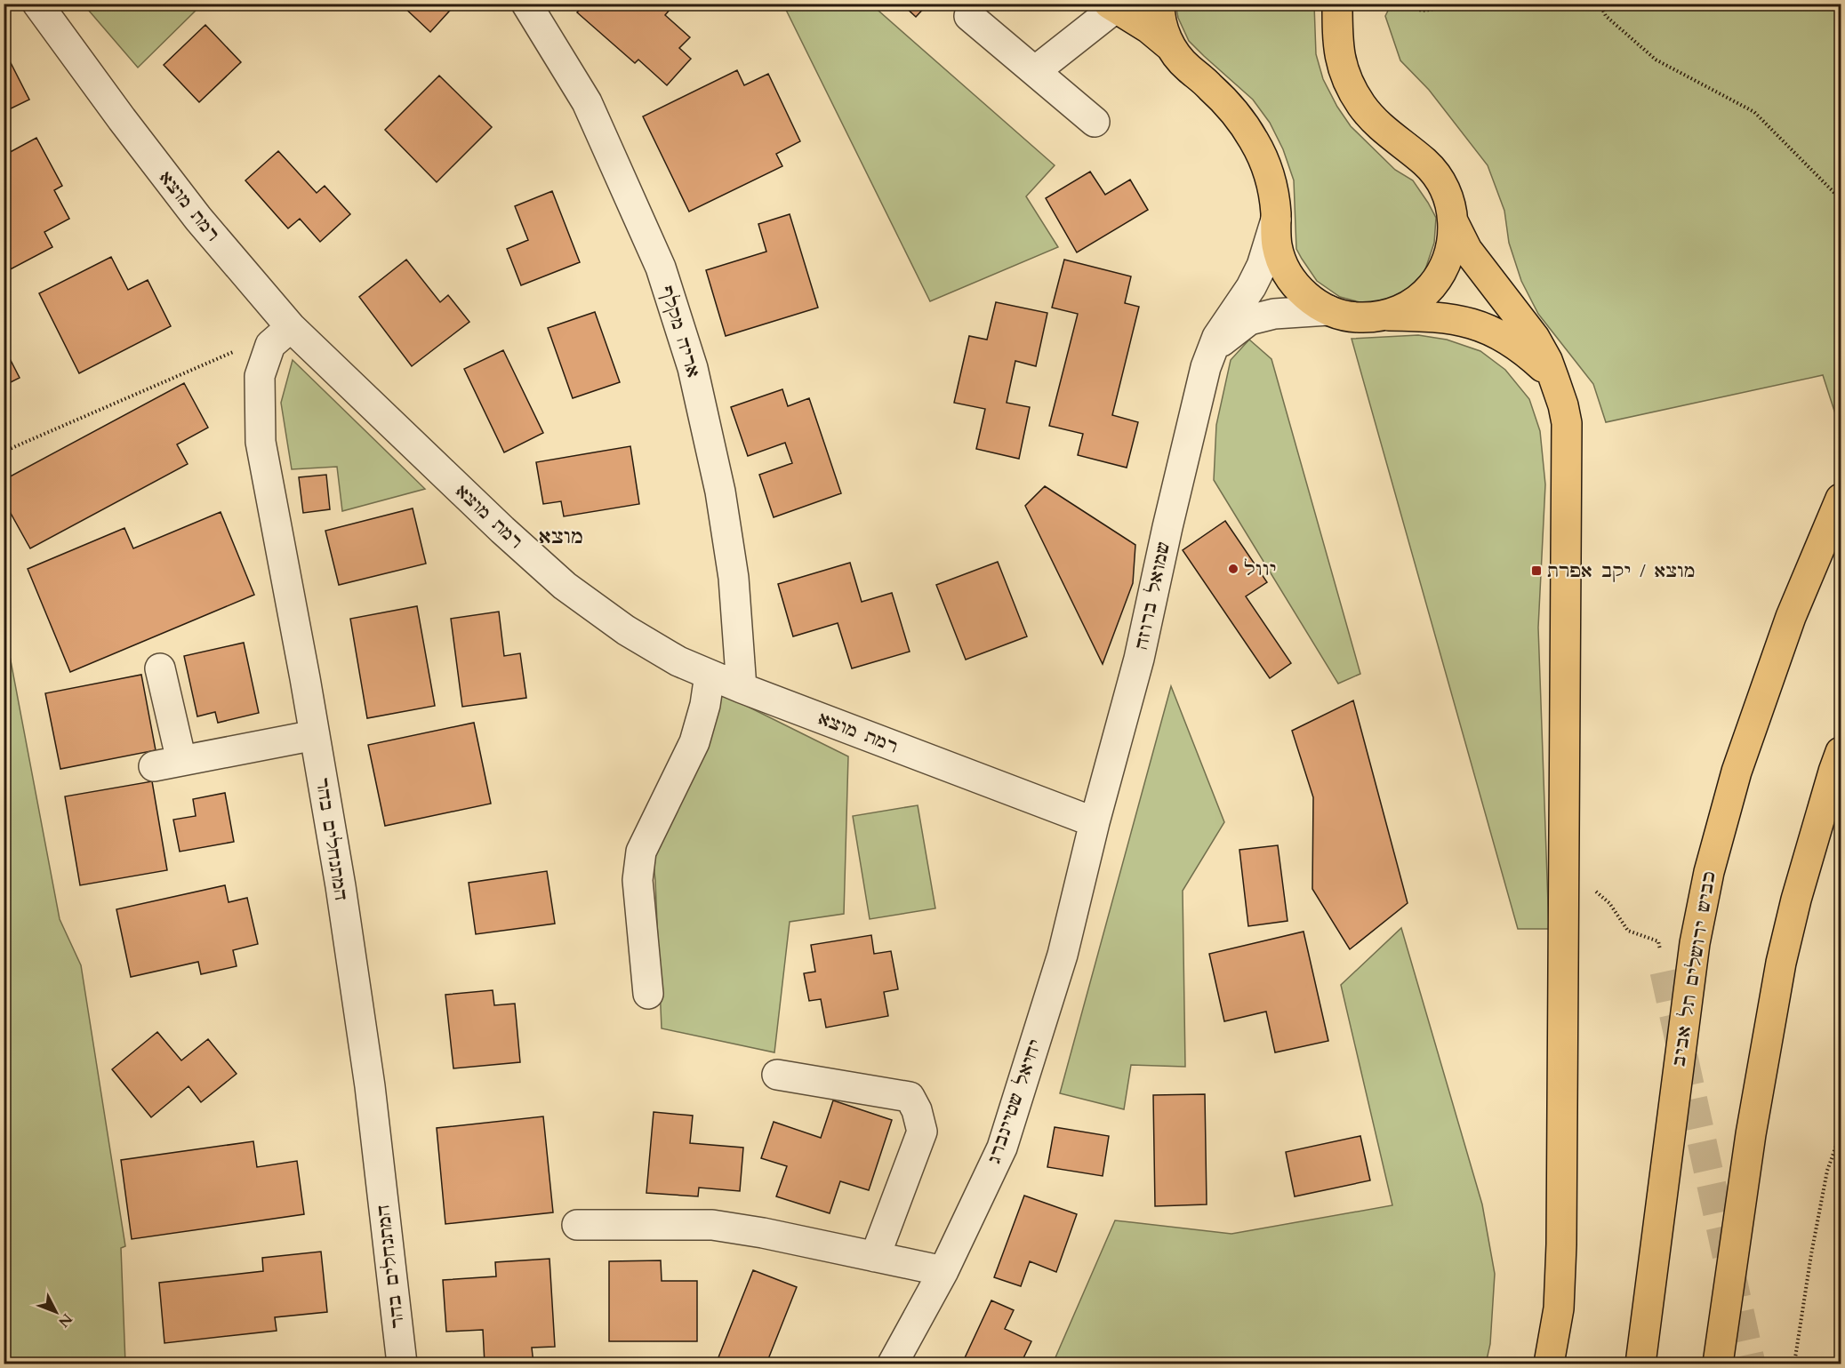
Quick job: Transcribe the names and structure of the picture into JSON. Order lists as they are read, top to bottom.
{
  "streets": {
    "main road": ["כביש ירושלים תל אביב"],
    "street": [
      "רמת מוצא",
      "אריה מקלף",
      "שמואל ברוזה",
      "המתנחלים בהר",
      "יחיאל שטיינברג"
    ]
  },
  "crossings": [
    ["רמת מוצא", "אריה מקלף"],
    ["רמת מוצא", "שמואל ברוזה"],
    ["רמת מוצא", "המתנחלים בהר"],
    ["רמת מוצא", "יחיאל שטיינברג"],
    ["שמואל ברוזה", "יחיאל שטיינברג"]
  ],
  "districts": ["מוצא"],
  "places": {
    "other": ["יוול"],
    "transit": ["מוצא / יקב אפרת"]
  },
  "north": "bottom right"
}
